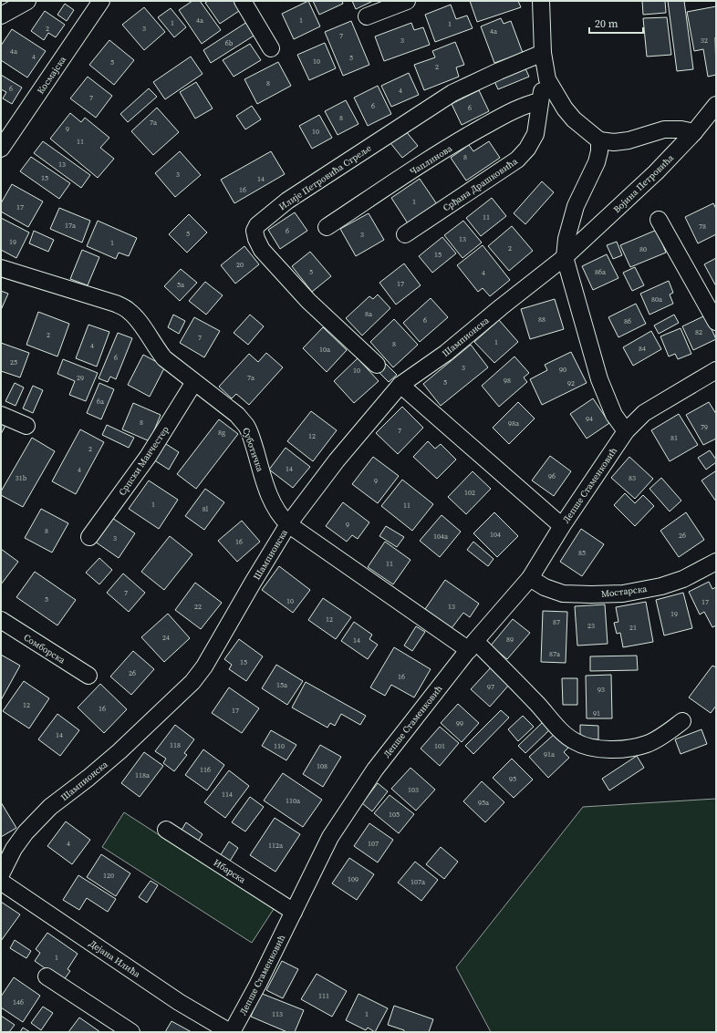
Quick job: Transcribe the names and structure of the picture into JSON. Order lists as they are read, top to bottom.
{
  "streets": {
    "street": [
      "Космајска",
      "Чаплинова",
      "Илије Петровића Стреље",
      "Војина Петровића",
      "Срђана Драшковића",
      "Шампионска",
      "Суботичка",
      "Српски Манчестер",
      "Лепше Стаменковић",
      "Мостарска",
      "Сомборска",
      "Ибарска",
      "Дејана Илића"
    ]
  },
  "crossings": [
    ["Чаплинова", "Срђана Драшковића"],
    ["Илије Петровића Стреље", "Срђана Драшковића"],
    ["Војина Петровића", "Шампионска"],
    ["Шампионска", "Суботичка"],
    ["Суботичка", "Српски Манчестер"],
    ["Суботичка", "Лепше Стаменковић"],
    ["Лепше Стаменковић", "Мостарска"],
    ["Лепше Стаменковић", "Ибарска"],
    ["Лепше Стаменковић", "Дејана Илића"]
  ],
  "house_numbers": [
    "4a",
    "1",
    "1",
    "1",
    "2",
    "3",
    "4a",
    "7",
    "3",
    "32",
    "6b",
    "4a",
    "4",
    "5",
    "10",
    "5",
    "2",
    "8",
    "6",
    "4",
    "7",
    "6",
    "6",
    "8",
    "7a",
    "9",
    "10",
    "11",
    "8",
    "13",
    "3",
    "15",
    "14",
    "16",
    "1",
    "17",
    "11",
    "17a",
    "78",
    "6",
    "5",
    "3",
    "13",
    "19",
    "1",
    "2",
    "80",
    "15",
    "20",
    "5",
    "86a",
    "4",
    "17",
    "5a",
    "80a",
    "8a",
    "88",
    "6",
    "86",
    "82",
    "2",
    "7",
    "1",
    "8",
    "4",
    "84",
    "10a",
    "6",
    "25",
    "3",
    "90",
    "10",
    "29",
    "7a",
    "98",
    "5",
    "92",
    "6a",
    "94",
    "8",
    "98a",
    "79",
    "7",
    "8g",
    "12",
    "81",
    "2",
    "14",
    "4",
    "96",
    "31b",
    "83",
    "9",
    "102",
    "1",
    "11",
    "8l",
    "9",
    "8",
    "104",
    "26",
    "104a",
    "3",
    "16",
    "85",
    "11",
    "7",
    "5",
    "10",
    "17",
    "22",
    "13",
    "19",
    "12",
    "87",
    "23",
    "21",
    "24",
    "89",
    "14",
    "87a",
    "15",
    "26",
    "16",
    "15a",
    "97",
    "93",
    "12",
    "16",
    "17",
    "91",
    "99",
    "14",
    "118",
    "110",
    "101",
    "91a",
    "108",
    "116",
    "118a",
    "95",
    "103",
    "114",
    "110a",
    "95a",
    "105",
    "4",
    "107",
    "112a",
    "120",
    "109",
    "107a",
    "1",
    "111",
    "146",
    "113",
    "1"
  ],
  "scale_bar": "20 m"
}
